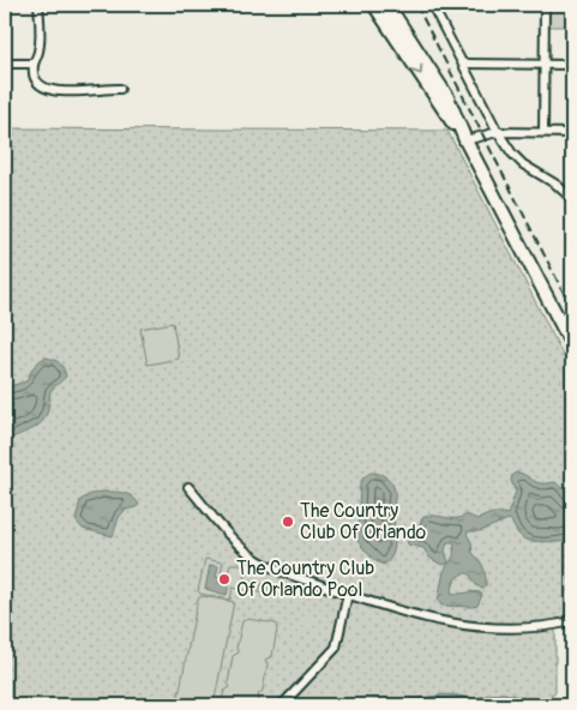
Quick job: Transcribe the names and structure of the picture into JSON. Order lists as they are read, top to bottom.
{
  "places": ["The Country Club Of Orlando", "The Country Club Of Orlando Pool"]
}
